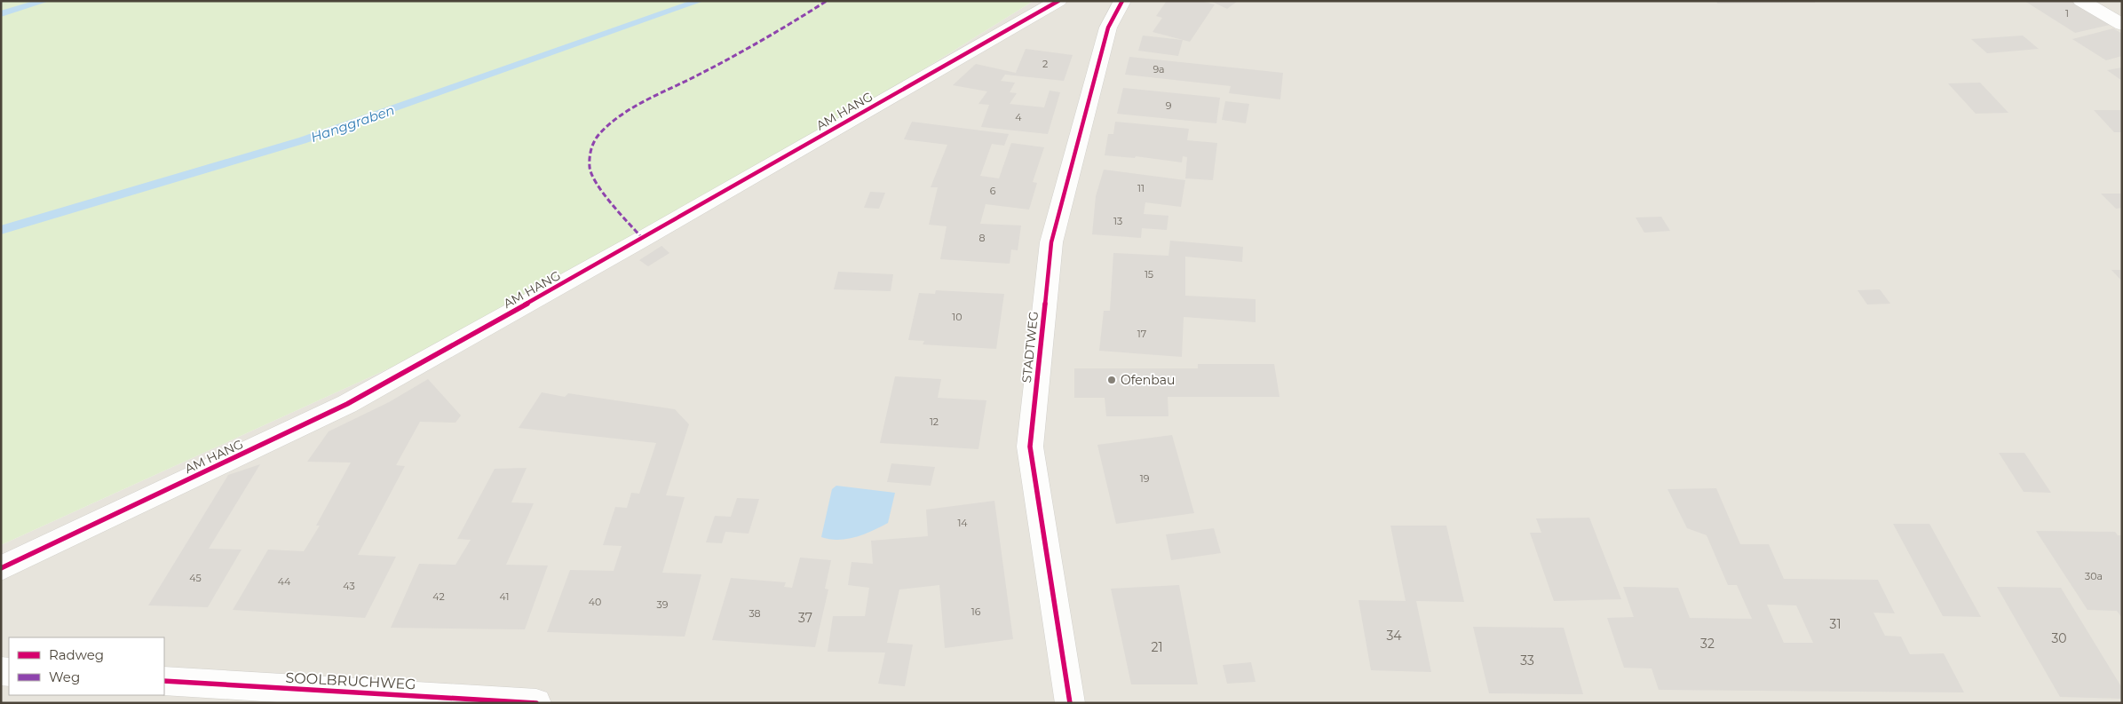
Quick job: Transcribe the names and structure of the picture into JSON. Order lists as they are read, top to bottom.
{
  "streets": {
    "street": ["AM HANG", "STADTWEG", "SOOLBRUCHWEG"]
  },
  "water": ["Hanggraben"],
  "places": ["Ofenbau"],
  "house_numbers": [
    "1",
    "2",
    "9a",
    "9",
    "4",
    "11",
    "6",
    "13",
    "8",
    "15",
    "10",
    "17",
    "12",
    "19",
    "14",
    "30a",
    "45",
    "44",
    "43",
    "42",
    "41",
    "40",
    "39",
    "16",
    "38",
    "37",
    "31",
    "34",
    "30",
    "32",
    "21",
    "33"
  ],
  "legend": ["Radweg", "Weg"]
}
